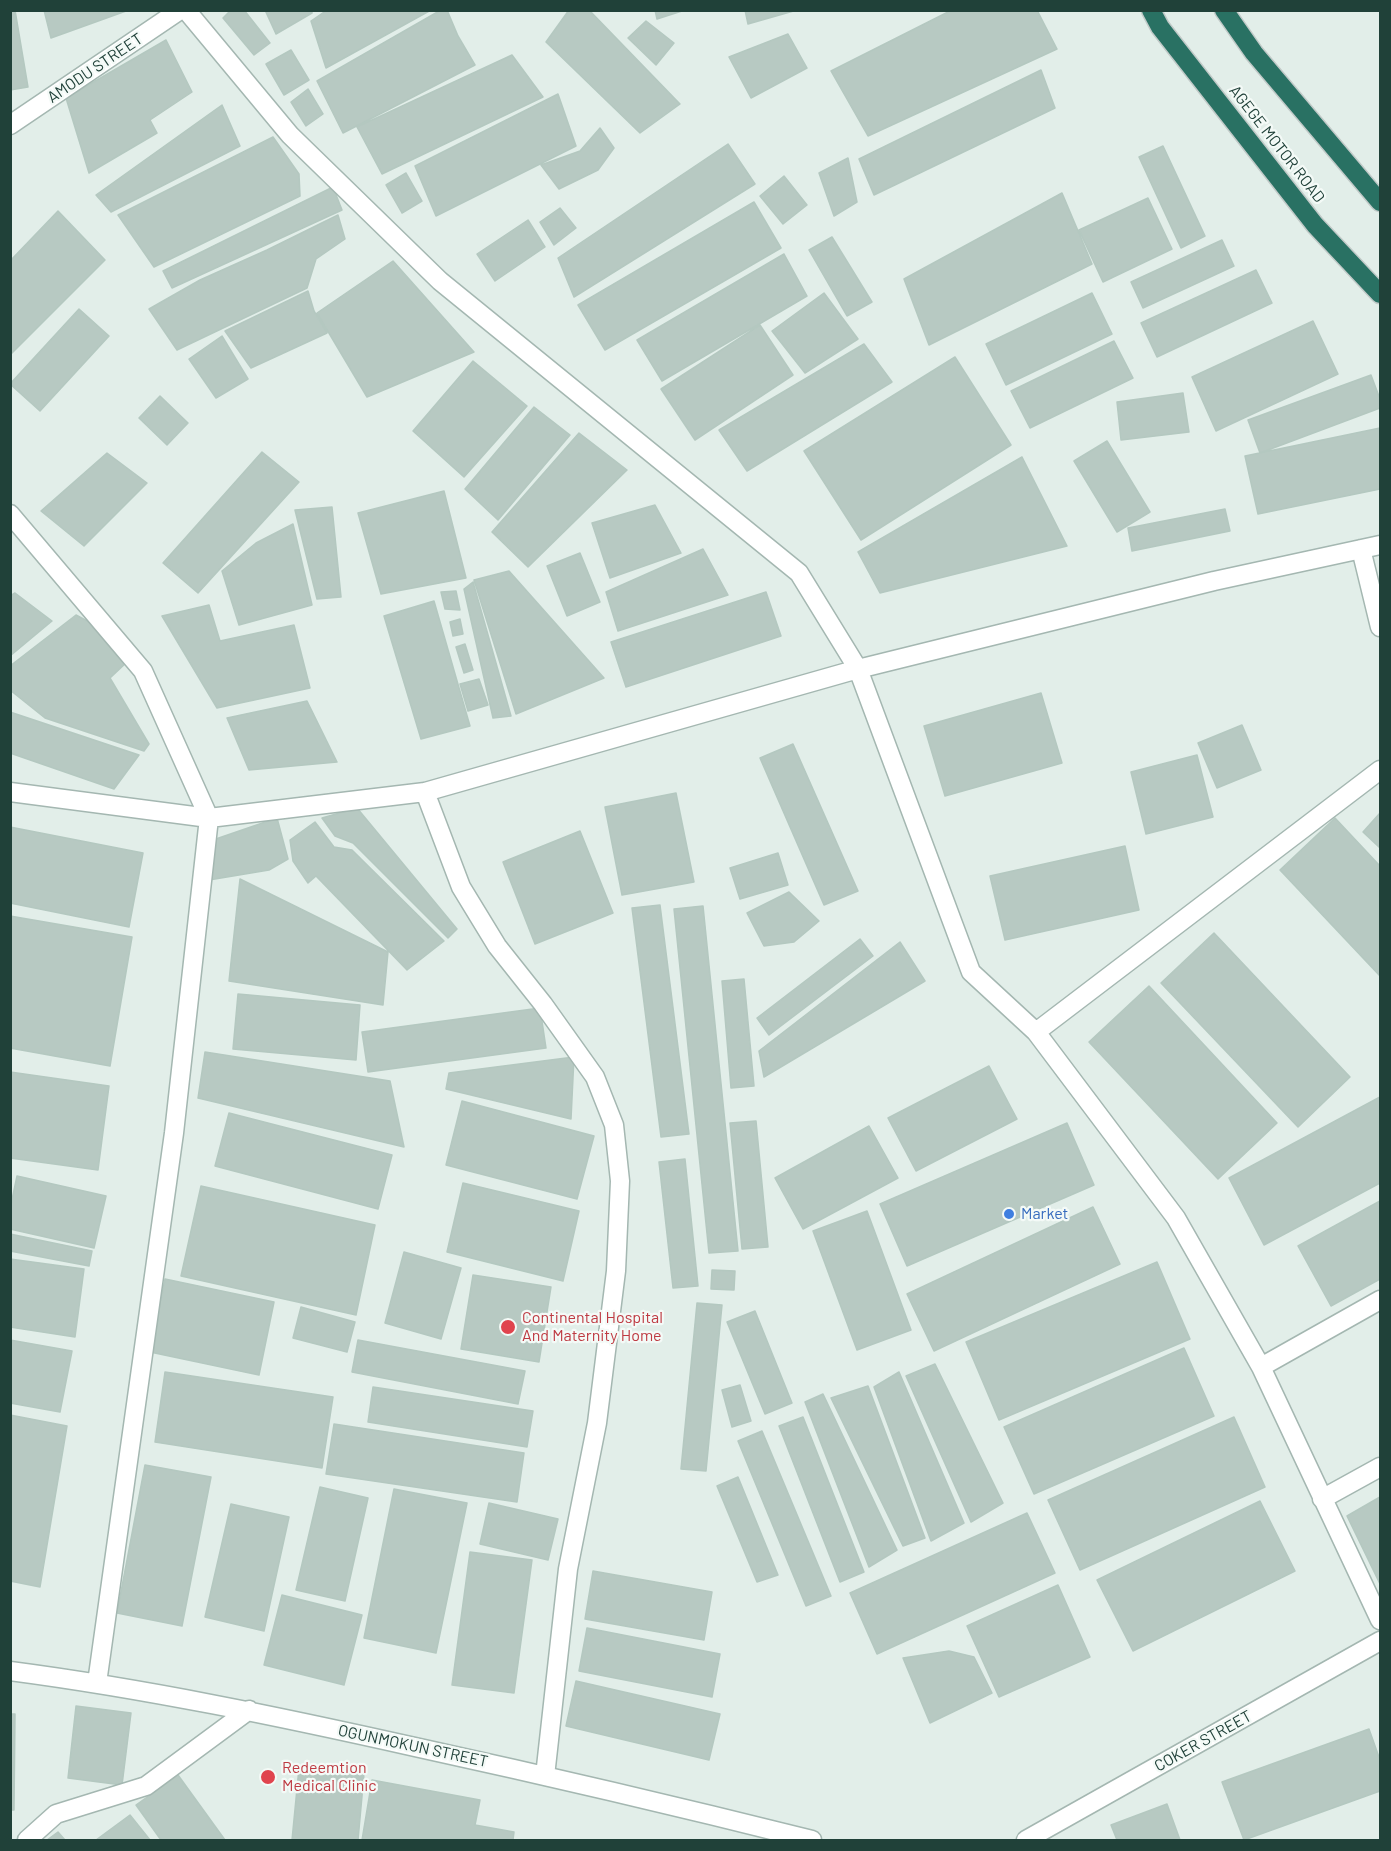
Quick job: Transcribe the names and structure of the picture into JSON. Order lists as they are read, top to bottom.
{
  "streets": {
    "highway": ["AGEGE MOTOR ROAD"],
    "street": ["AMODU STREET", "COKER STREET", "OGUNMOKUN STREET"]
  },
  "places": ["Market", "Continental Hospital And Maternity Home", "Redeemtion Medical Clinic"]
}
